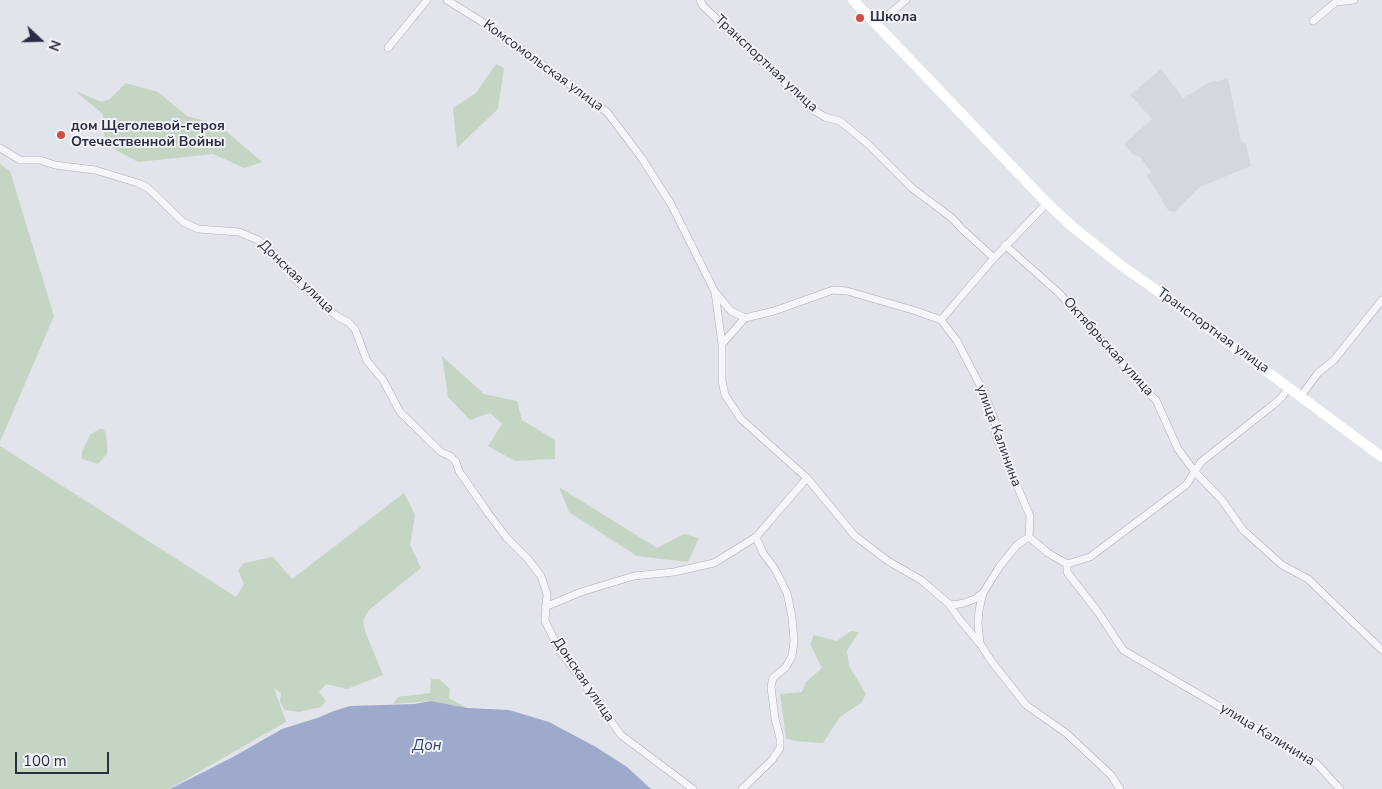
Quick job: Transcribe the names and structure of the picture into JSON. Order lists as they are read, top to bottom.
{
  "streets": {
    "main road": ["Транспортная улица"],
    "street": [
      "Комсомольская улица",
      "Донская улица",
      "Октябрьская улица",
      "улица Калинина"
    ]
  },
  "water": ["Дон"],
  "places": ["Школа", "дом Щеголевой-героя Отечественной Войны"],
  "scale_bar": "100 m",
  "north": "right"
}
